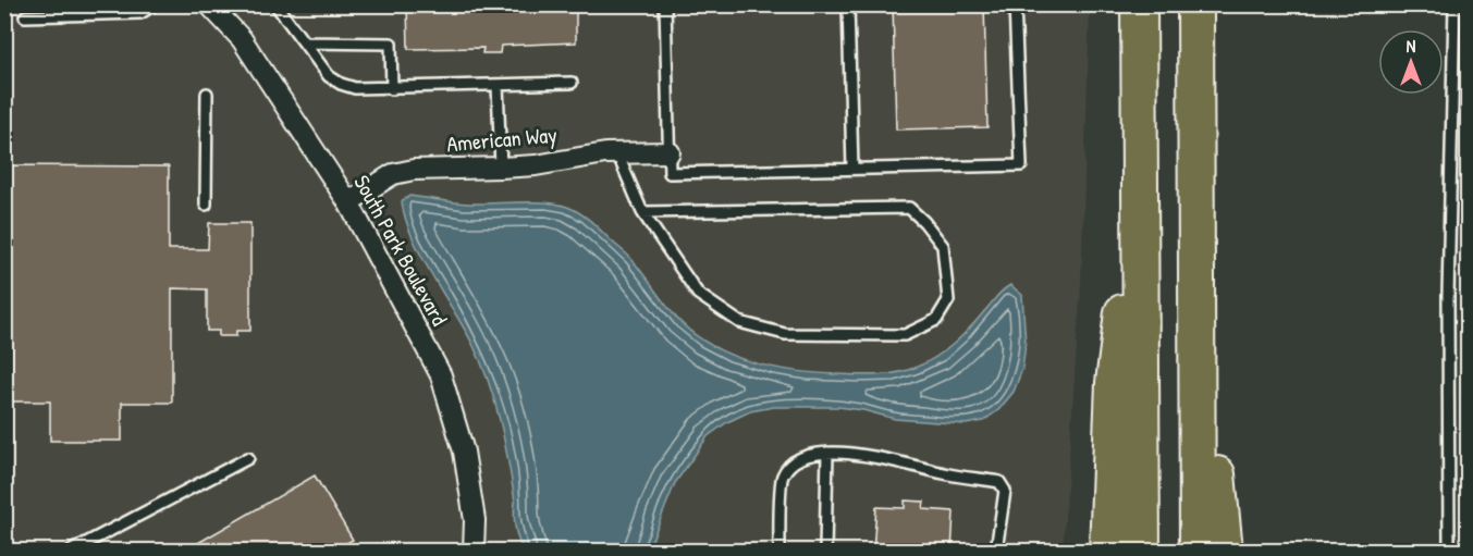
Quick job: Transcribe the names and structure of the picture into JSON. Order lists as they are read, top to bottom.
{
  "streets": {
    "street": ["American Way", "South Park Boulevard"]
  },
  "crossings": [
    ["American Way", "South Park Boulevard"]
  ],
  "north": "top"
}
